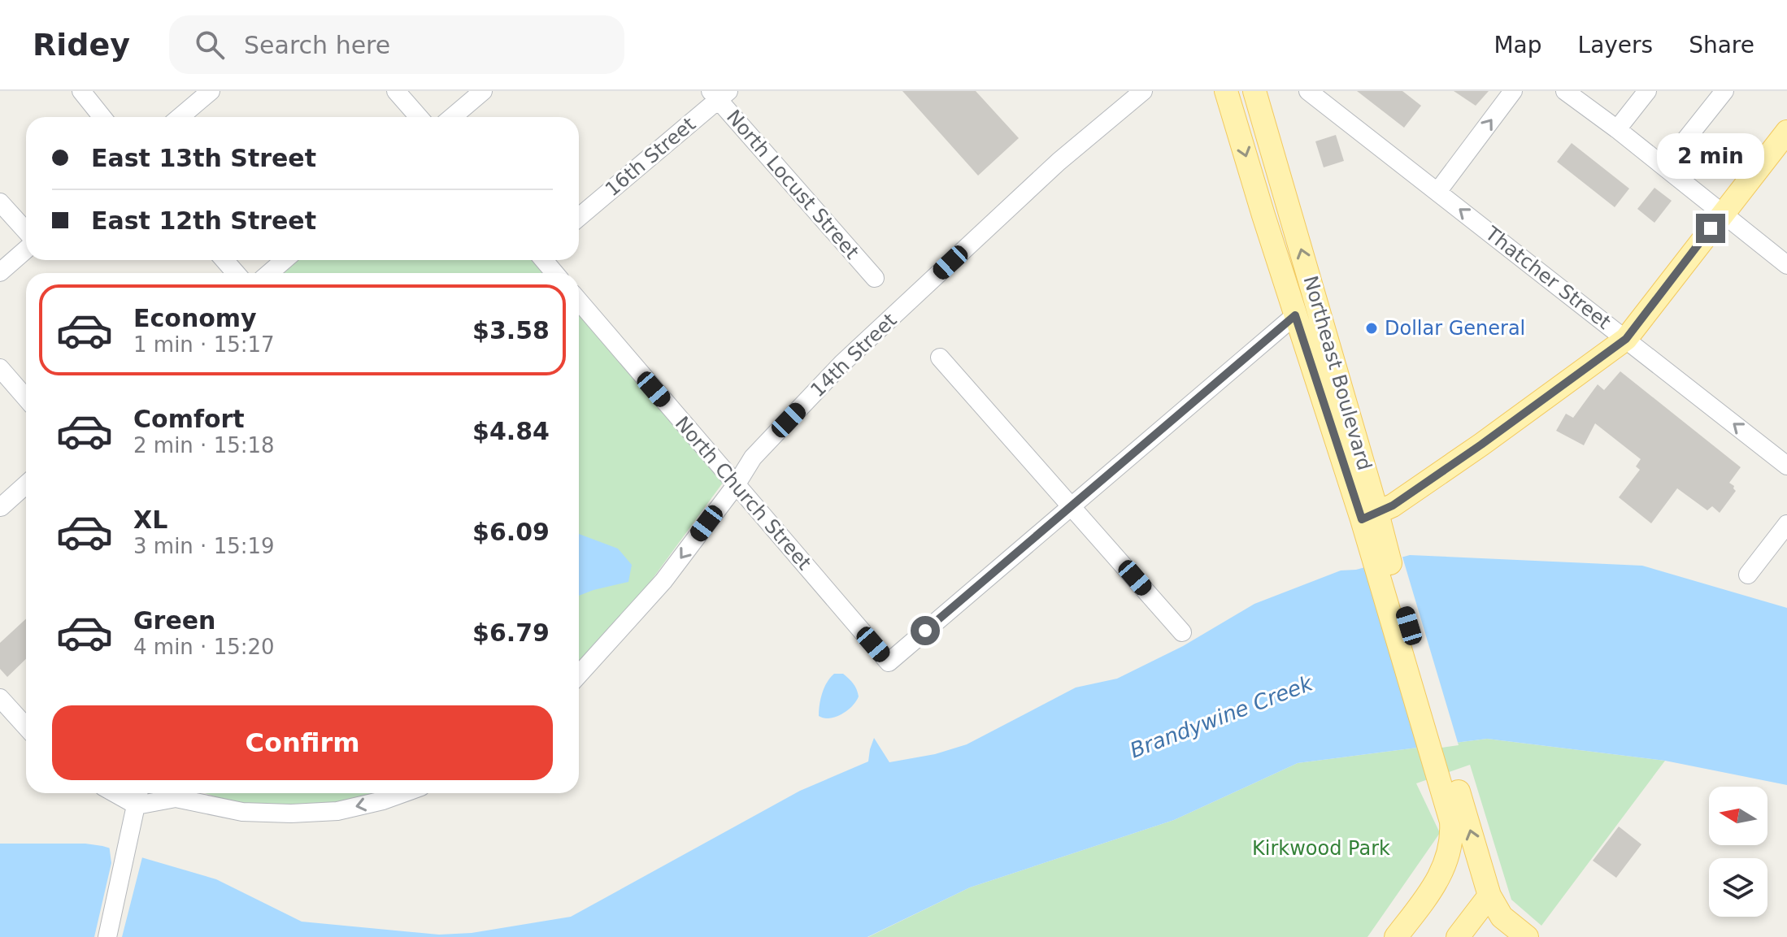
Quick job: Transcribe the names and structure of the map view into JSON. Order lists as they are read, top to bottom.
{
  "streets": {
    "main road": ["Northeast Boulevard"],
    "street": [
      "16th Street",
      "North Locust Street",
      "Thatcher Street",
      "14th Street",
      "North Church Street"
    ]
  },
  "crossings": [
    ["16th Street", "North Locust Street"],
    ["14th Street", "North Church Street"]
  ],
  "water": ["Brandywine Creek"],
  "parks": ["Kirkwood Park"],
  "places": ["Dollar General"],
  "north": "left",
  "page": {
    "header": "Ridey",
    "search": "Search here",
    "nav": ["Map", "Layers", "Share"],
    "banner": ["East 13th Street", "East 12th Street"],
    "bubble": "2 min",
    "list": [
      {
        "name": "Economy",
        "note": "1 min · 15:17",
        "value": "$3.58"
      },
      {
        "name": "Comfort",
        "note": "2 min · 15:18",
        "value": "$4.84"
      },
      {
        "name": "XL",
        "note": "3 min · 15:19",
        "value": "$6.09"
      },
      {
        "name": "Green",
        "note": "4 min · 15:20",
        "value": "$6.79"
      }
    ],
    "buttons": "Confirm"
  }
}
